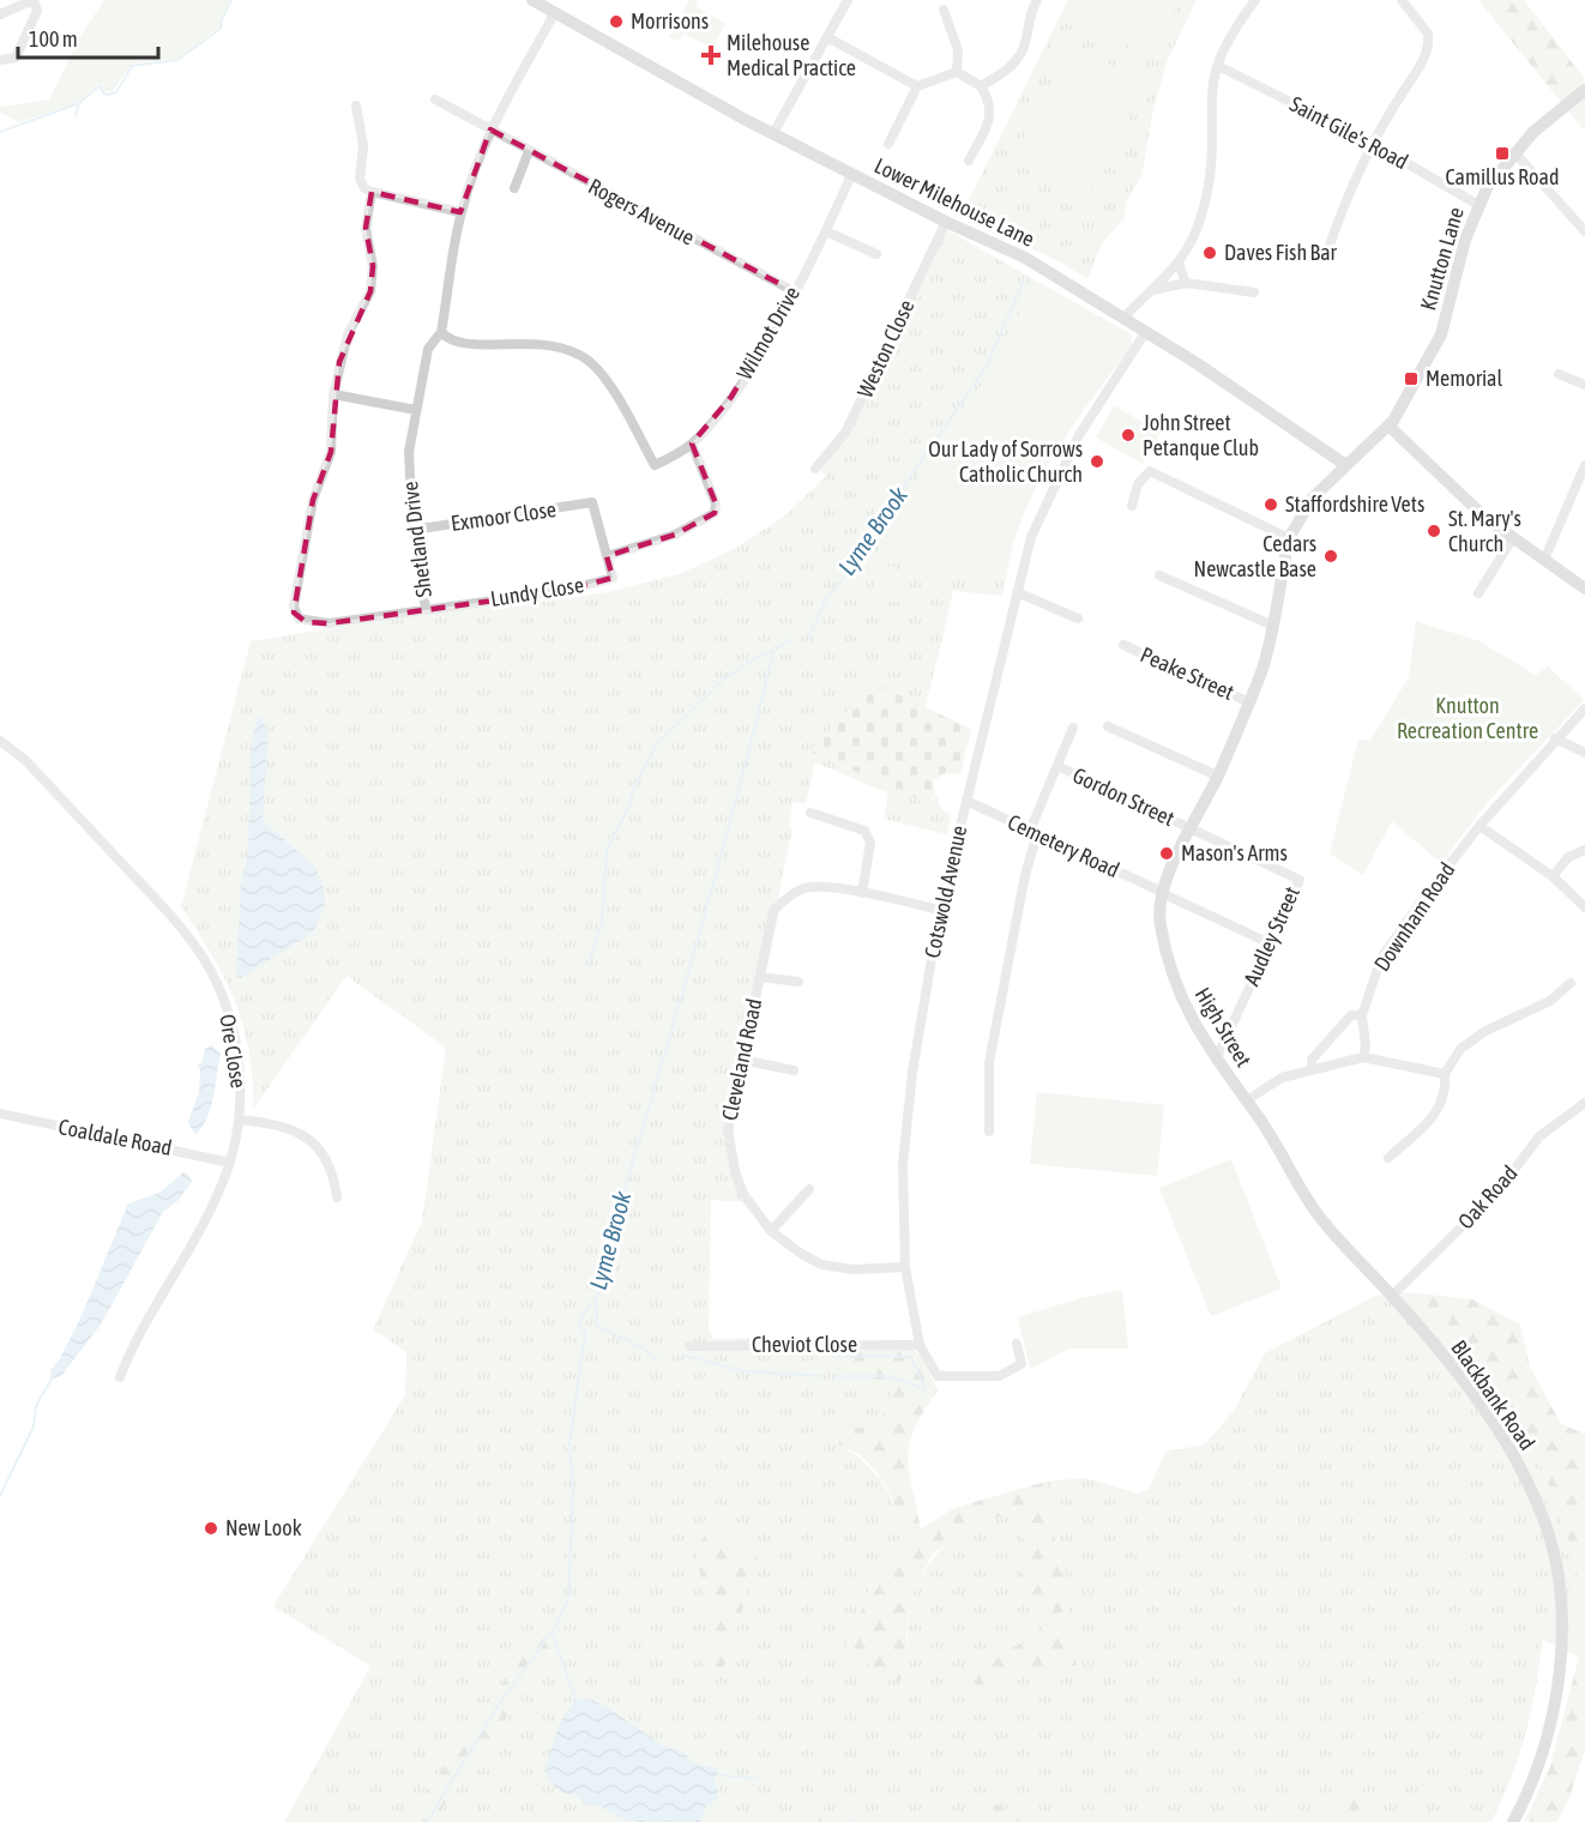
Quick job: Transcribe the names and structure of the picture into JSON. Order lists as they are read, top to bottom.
{
  "streets": {
    "main road": [
      "Lower Milehouse Lane",
      "Knutton Lane",
      "High Street",
      "Blackbank Road"
    ],
    "street": [
      "Saint Gile's Road",
      "Rogers Avenue",
      "Wilmot Drive",
      "Weston Close",
      "Exmoor Close",
      "Shetland Drive",
      "Lundy Close",
      "Peake Street",
      "Gordon Street",
      "Cemetery Road",
      "Cotswold Avenue",
      "Downham Road",
      "Audley Street",
      "Ore Close",
      "Cleveland Road",
      "Coaldale Road",
      "Oak Road",
      "Cheviot Close"
    ]
  },
  "crossings": [
    ["Saint Gile's Road", "Knutton Lane"],
    ["Lower Milehouse Lane", "Wilmot Drive"],
    ["Lower Milehouse Lane", "Weston Close"],
    ["Lower Milehouse Lane", "Cotswold Avenue"],
    ["Rogers Avenue", "Wilmot Drive"],
    ["Wilmot Drive", "Shetland Drive"],
    ["Exmoor Close", "Shetland Drive"],
    ["Exmoor Close", "Lundy Close"],
    ["Shetland Drive", "Lundy Close"],
    ["Peake Street", "High Street"],
    ["Gordon Street", "Audley Street"],
    ["Gordon Street", "High Street"],
    ["Cemetery Road", "Cotswold Avenue"],
    ["Cemetery Road", "Audley Street"],
    ["Cemetery Road", "High Street"],
    ["Cotswold Avenue", "Cleveland Road"],
    ["Cotswold Avenue", "Cheviot Close"],
    ["Audley Street", "High Street"],
    ["High Street", "Blackbank Road"],
    ["Ore Close", "Coaldale Road"],
    ["Oak Road", "Blackbank Road"]
  ],
  "water": ["Lyme Brook"],
  "parks": ["Knutton Recreation Centre"],
  "places": {
    "other": [
      "Morrisons",
      "Daves Fish Bar",
      "John Street Petanque Club",
      "Our Lady of Sorrows Catholic Church",
      "Staffordshire Vets",
      "St. Mary's Church",
      "Cedars Newcastle Base",
      "Mason's Arms",
      "New Look"
    ],
    "health": ["Milehouse Medical Practice"],
    "transit": ["Camillus Road", "Memorial"]
  },
  "scale_bar": "100 m"
}
